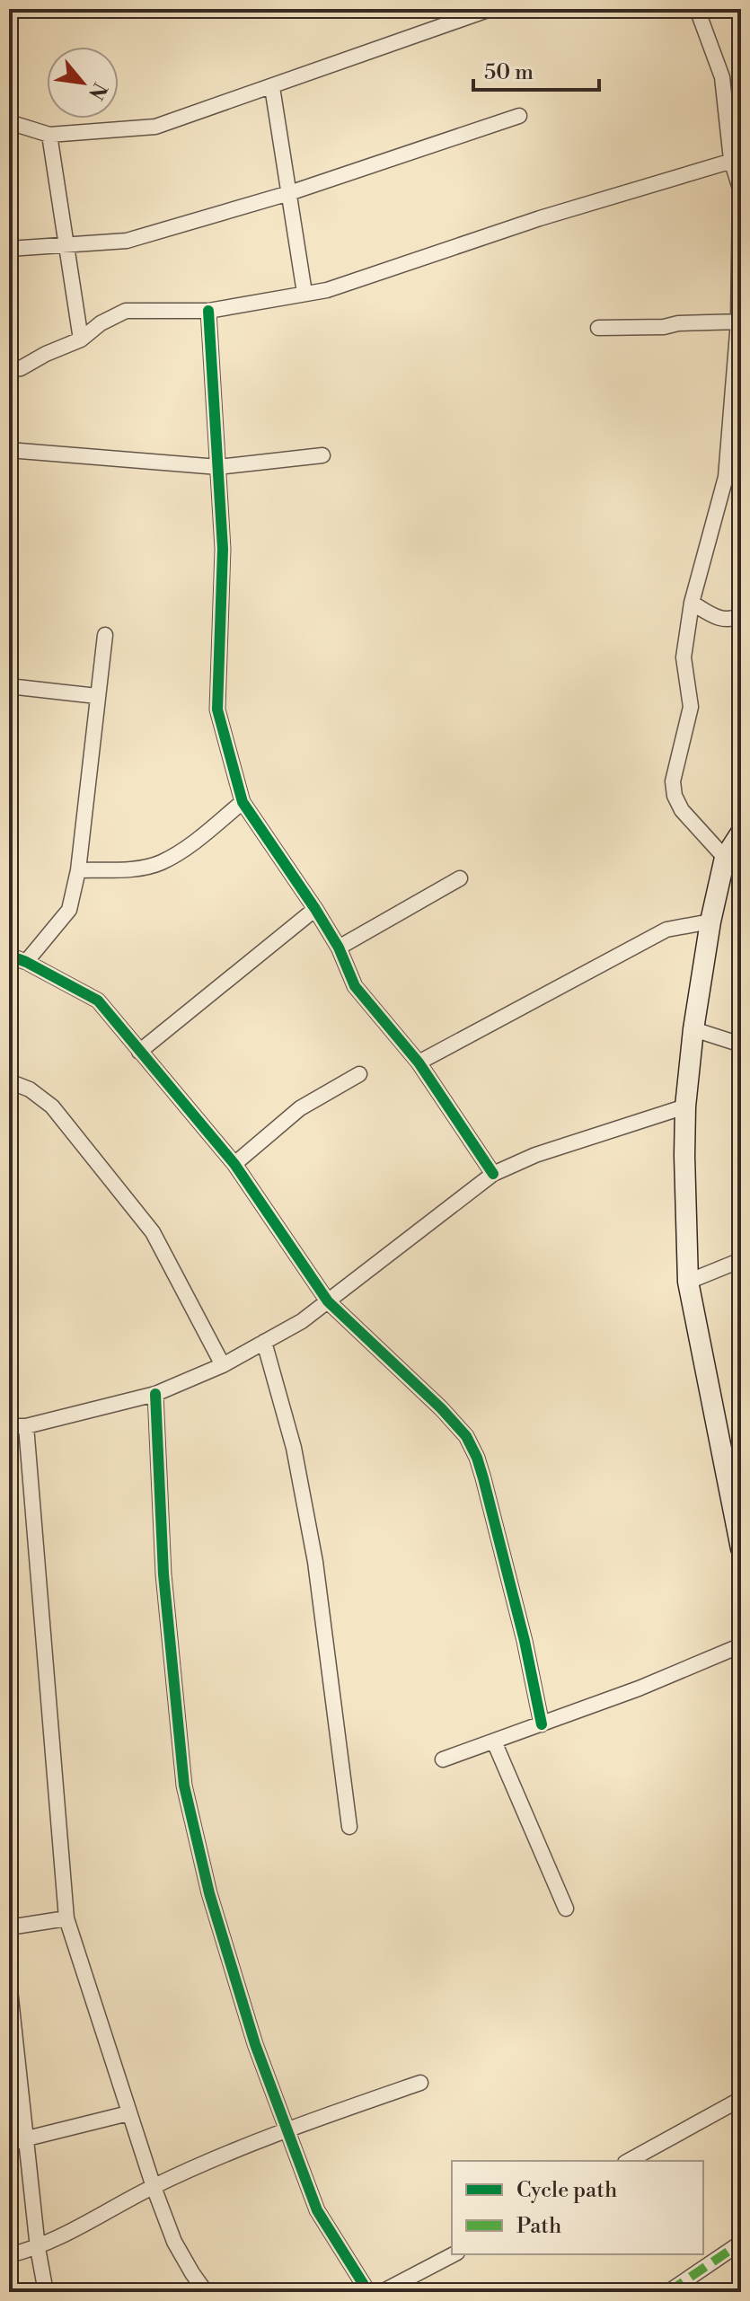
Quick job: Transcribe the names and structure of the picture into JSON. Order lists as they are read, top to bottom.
{
  "legend": ["Cycle path", "Path"],
  "scale_bar": "50 m",
  "north": "bottom right"
}
